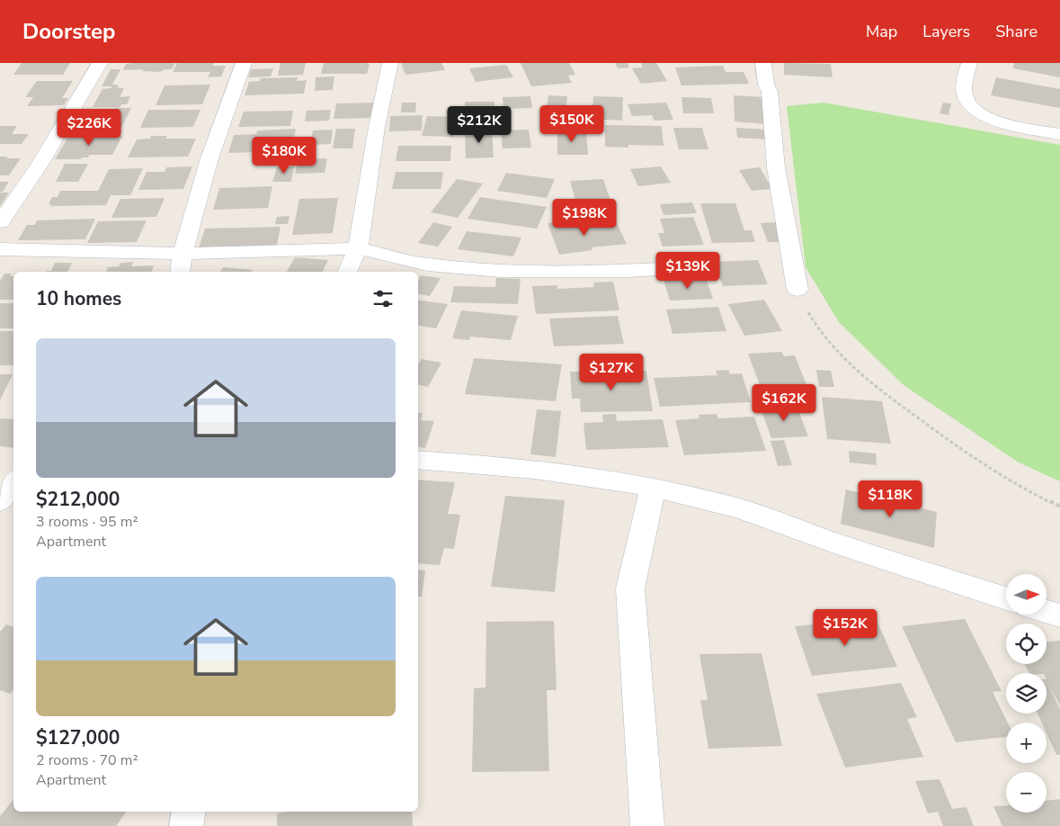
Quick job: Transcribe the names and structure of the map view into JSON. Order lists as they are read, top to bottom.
{
  "north": "right",
  "page": {
    "header": "Doorstep",
    "nav": ["Map", "Layers", "Share"],
    "price": [
      "$150K",
      "$212K",
      "$226K",
      "$180K",
      "$198K",
      "$139K",
      "$127K",
      "$162K",
      "$118K",
      "$152K"
    ],
    "heading": "10 homes",
    "list": [
      {
        "name": "$212,000",
        "note": "3 rooms · 95 m² · Apartment"
      },
      {
        "name": "$127,000",
        "note": "2 rooms · 70 m² · Apartment"
      }
    ],
    "map_buttons": ["+", "−"]
  }
}
